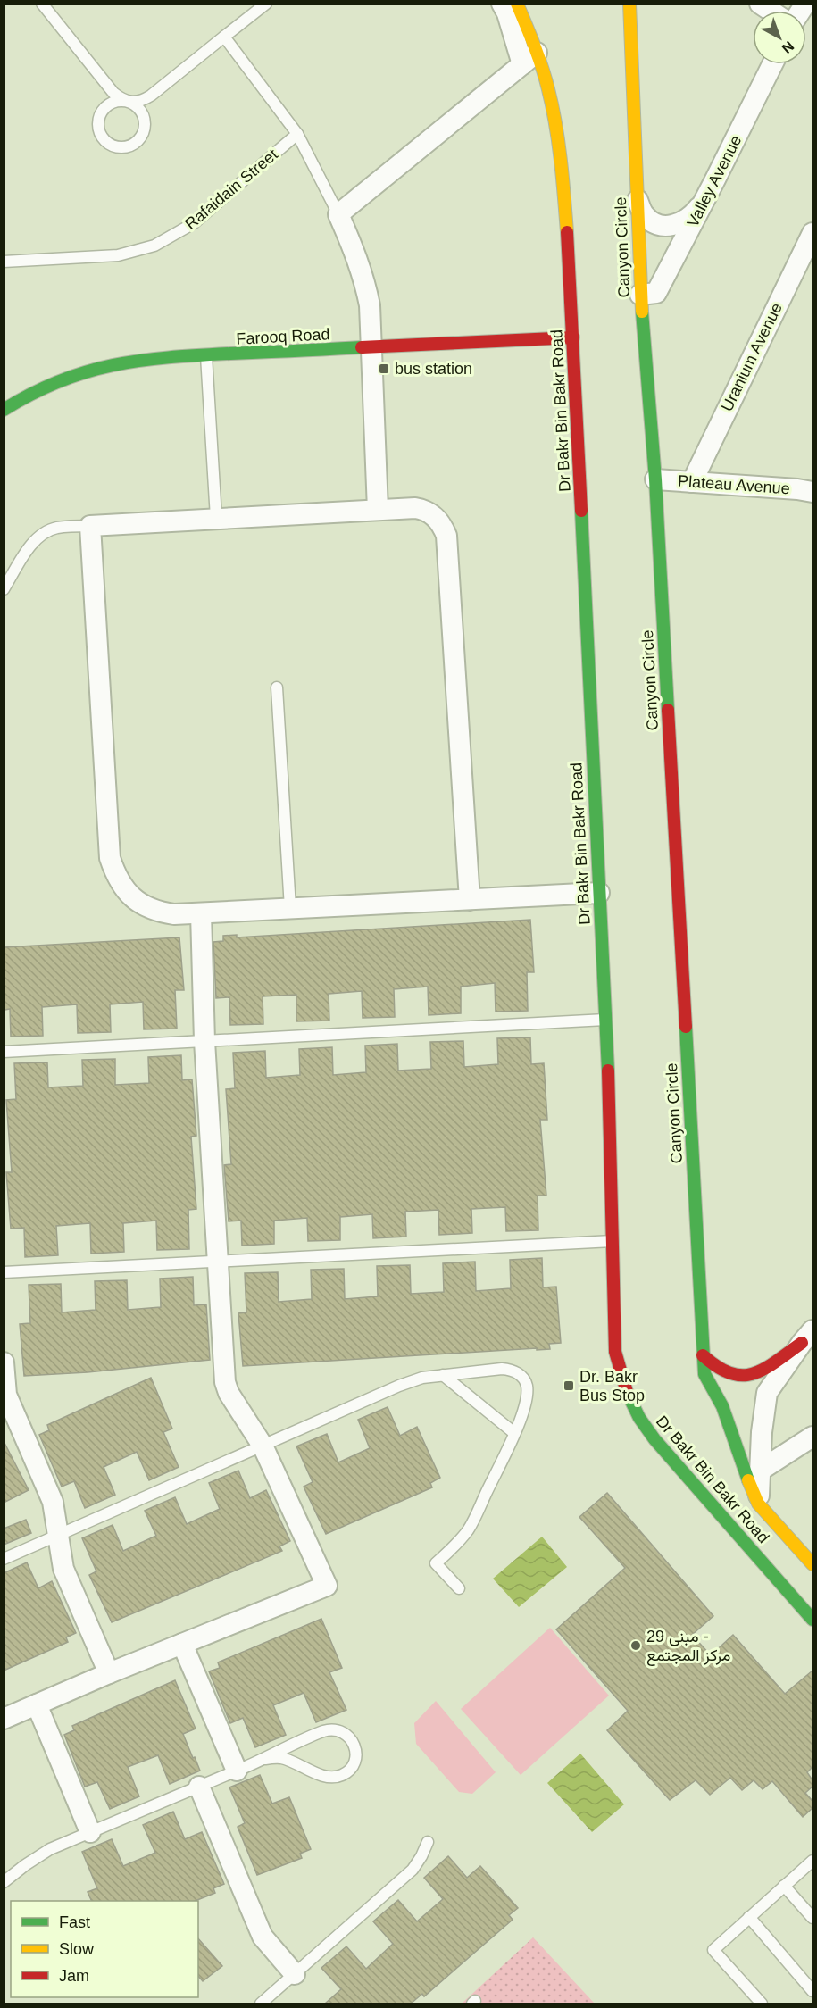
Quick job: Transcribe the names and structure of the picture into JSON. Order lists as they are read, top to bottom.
{
  "streets": {
    "street": [
      "Valley Avenue",
      "Canyon Circle",
      "Farooq Road",
      "Uranium Avenue",
      "Dr Bakr Bin Bakr Road",
      "Plateau Avenue"
    ],
    "lane": ["Rafaidain Street"]
  },
  "crossings": [
    ["Valley Avenue", "Canyon Circle"],
    ["Canyon Circle", "Plateau Avenue"],
    ["Farooq Road", "Dr Bakr Bin Bakr Road"],
    ["Uranium Avenue", "Plateau Avenue"]
  ],
  "places": {
    "transit": ["bus station", "Dr. Bakr Bus Stop"],
    "other": ["مبنى 29 - مركز المجتمع"]
  },
  "legend": ["Fast", "Slow", "Jam"],
  "north": "bottom right"
}
